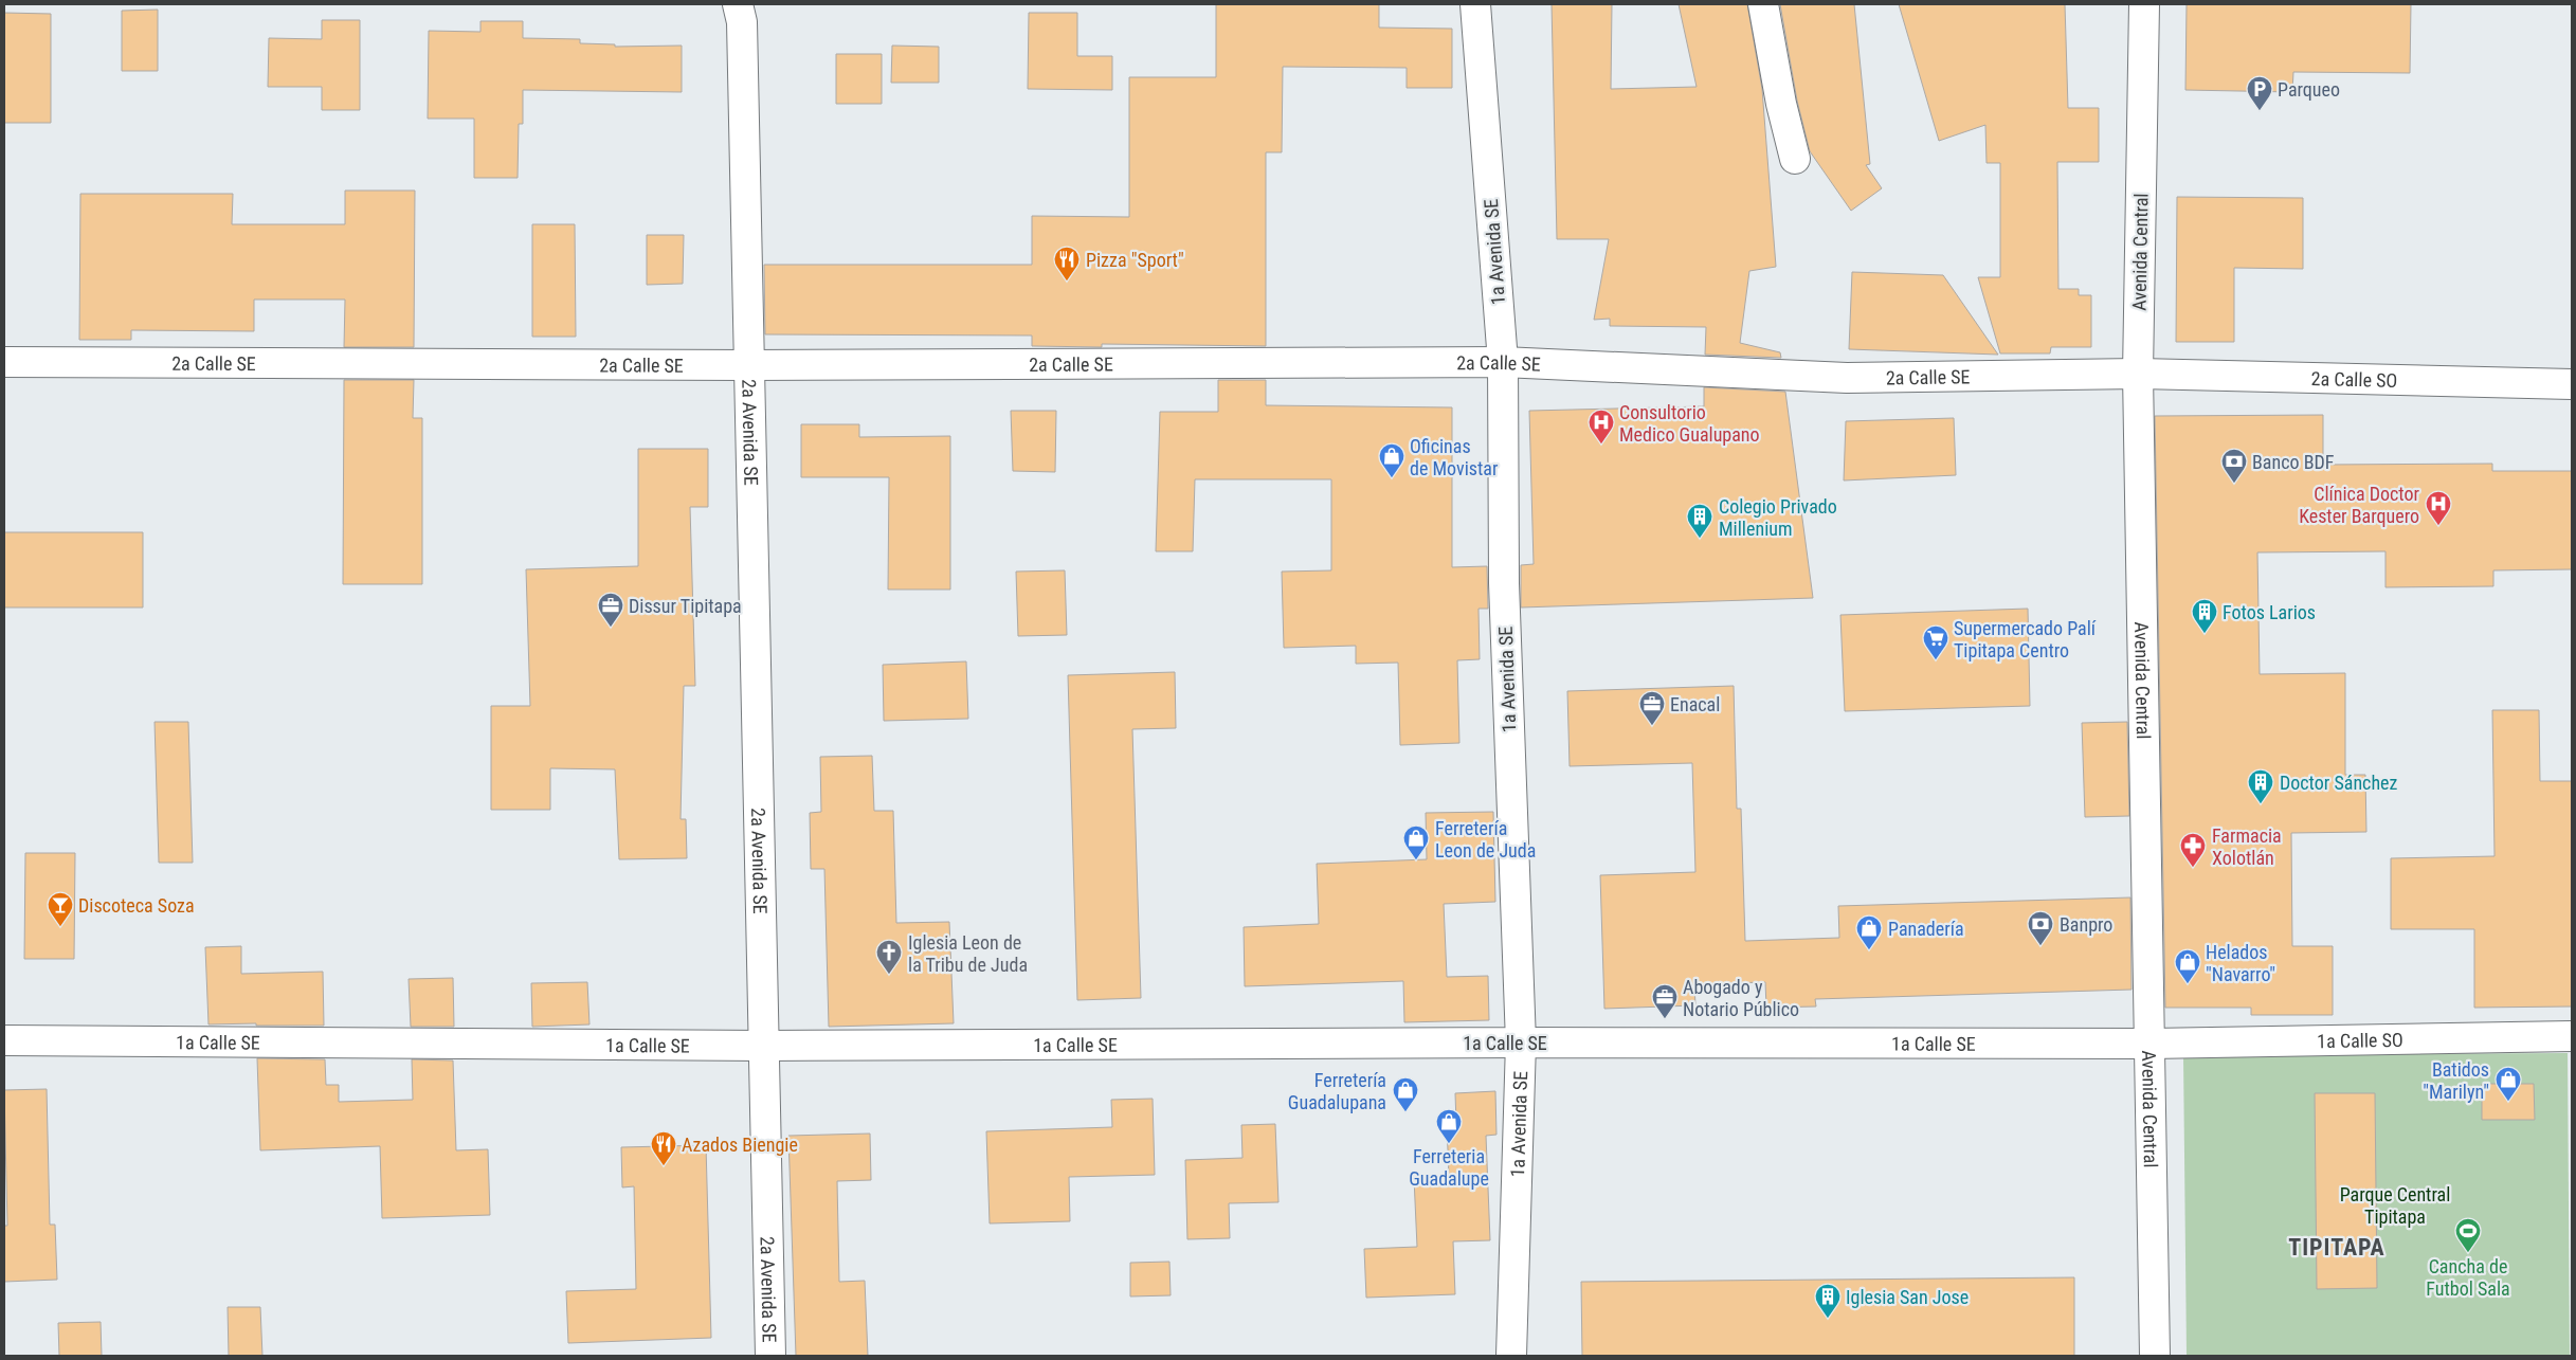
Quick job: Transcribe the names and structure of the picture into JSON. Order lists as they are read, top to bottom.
{
  "streets": {
    "street": [
      "1a Avenida SE",
      "Avenida Central",
      "2a Calle SE",
      "2a Calle SO",
      "2a Avenida SE",
      "1a Calle SO",
      "1a Calle SE"
    ]
  },
  "crossings": [
    ["1a Avenida SE", "2a Calle SE"],
    ["1a Avenida SE", "1a Calle SE"],
    ["Avenida Central", "2a Calle SE"],
    ["Avenida Central", "2a Calle SO"],
    ["Avenida Central", "1a Calle SO"],
    ["Avenida Central", "1a Calle SE"],
    ["2a Calle SE", "2a Calle SO"],
    ["2a Calle SE", "2a Avenida SE"],
    ["2a Avenida SE", "1a Calle SE"],
    ["1a Calle SO", "1a Calle SE"]
  ],
  "districts": ["TIPITAPA"],
  "parks": ["Parque Central Tipitapa"],
  "places": {
    "parking": ["Parqueo"],
    "restaurant": ["Pizza \"Sport\"", "Azados Biengie"],
    "hospital": ["Consultorio Medico Gualupano", "Clínica Doctor Kester Barquero"],
    "shop": [
      "Oficinas de Movistar",
      "Ferretería Leon de Juda",
      "Panadería",
      "Helados \"Navarro\"",
      "Batidos \"Marilyn\"",
      "Ferretería Guadalupana",
      "Ferreteria Guadalupe"
    ],
    "bank": ["Banco BDF", "Banpro"],
    "building": [
      "Colegio Privado Millenium",
      "Fotos Larios",
      "Doctor Sánchez",
      "Iglesia San Jose"
    ],
    "office": ["Dissur Tipitapa", "Enacal", "Abogado y Notario Público"],
    "supermarket": ["Supermercado Palí Tipitapa Centro"],
    "pharmacy": ["Farmacia Xolotlán"],
    "bar": ["Discoteca Soza"],
    "church": ["Iglesia Leon de la Tribu de Juda"],
    "sports": ["Cancha de Futbol Sala"]
  }
}
